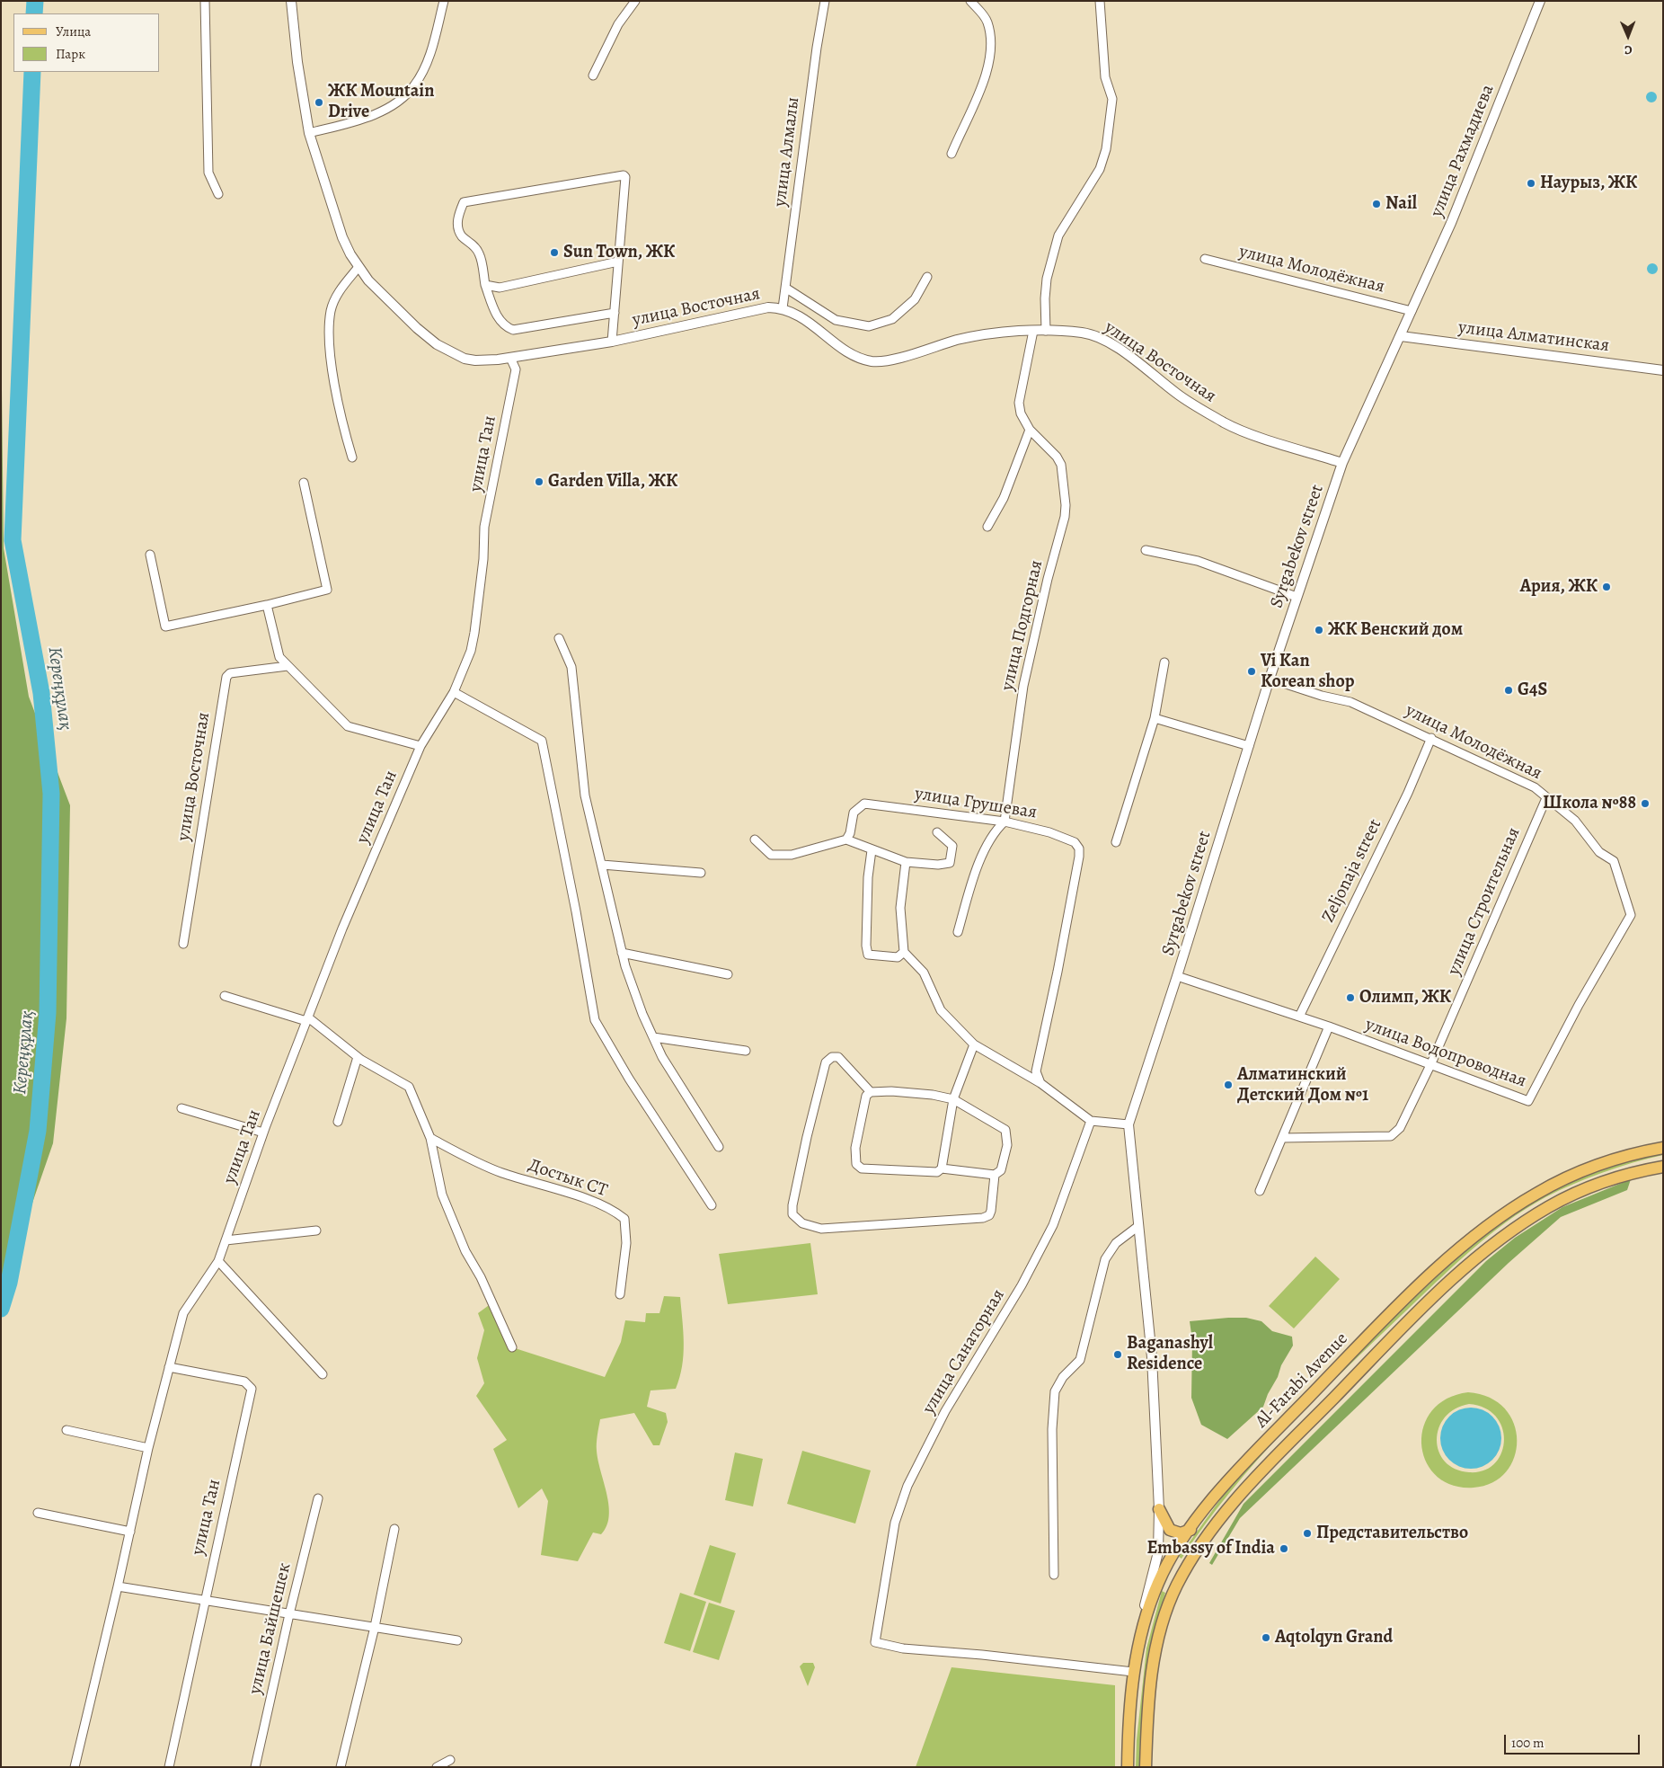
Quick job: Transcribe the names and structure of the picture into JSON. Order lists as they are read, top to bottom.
{
  "streets": {
    "main road": ["Al-Farabi Avenue"],
    "street": [
      "улица Рахмадиева",
      "улица Алмалы",
      "улица Молодёжная",
      "улица Восточная",
      "улица Алматинская",
      "улица Тан",
      "Syrgabekov street",
      "улица Подгорная",
      "улица Грушевая",
      "Zeljonaja street",
      "улица Строительная",
      "улица Водопроводная",
      "Достык СТ",
      "улица Санаторная",
      "улица Байшешек"
    ]
  },
  "crossings": [
    ["улица Рахмадиева", "улица Молодёжная"],
    ["улица Рахмадиева", "Syrgabekov street"],
    ["улица Алмалы", "улица Восточная"],
    ["улица Молодёжная", "Syrgabekov street"],
    ["улица Молодёжная", "Zeljonaja street"],
    ["улица Молодёжная", "улица Строительная"],
    ["улица Молодёжная", "улица Водопроводная"],
    ["улица Восточная", "улица Тан"],
    ["улица Восточная", "Syrgabekov street"],
    ["улица Восточная", "улица Подгорная"],
    ["улица Алматинская", "Syrgabekov street"],
    ["Syrgabekov street", "улица Водопроводная"],
    ["Syrgabekov street", "улица Санаторная"],
    ["Syrgabekov street", "Al-Farabi Avenue"],
    ["улица Подгорная", "улица Грушевая"],
    ["Zeljonaja street", "улица Водопроводная"],
    ["улица Строительная", "улица Водопроводная"],
    ["улица Санаторная", "Al-Farabi Avenue"]
  ],
  "water": ["Кереңқұлақ"],
  "places": [
    "ЖК Mountain Drive",
    "Наурыз, ЖК",
    "Nail",
    "Sun Town, ЖК",
    "Garden Villa, ЖК",
    "Ария, ЖК",
    "ЖК Венский дом",
    "Vi Kan Korean shop",
    "G4S",
    "Школа №88",
    "Олимп, ЖК",
    "Алматинский Детский Дом №1",
    "Baganashyl Residence",
    "Представительство",
    "Embassy of India",
    "Aqtolqyn Grand"
  ],
  "legend": ["Улица", "Парк"],
  "scale_bar": "100 m",
  "north": "bottom"
}
